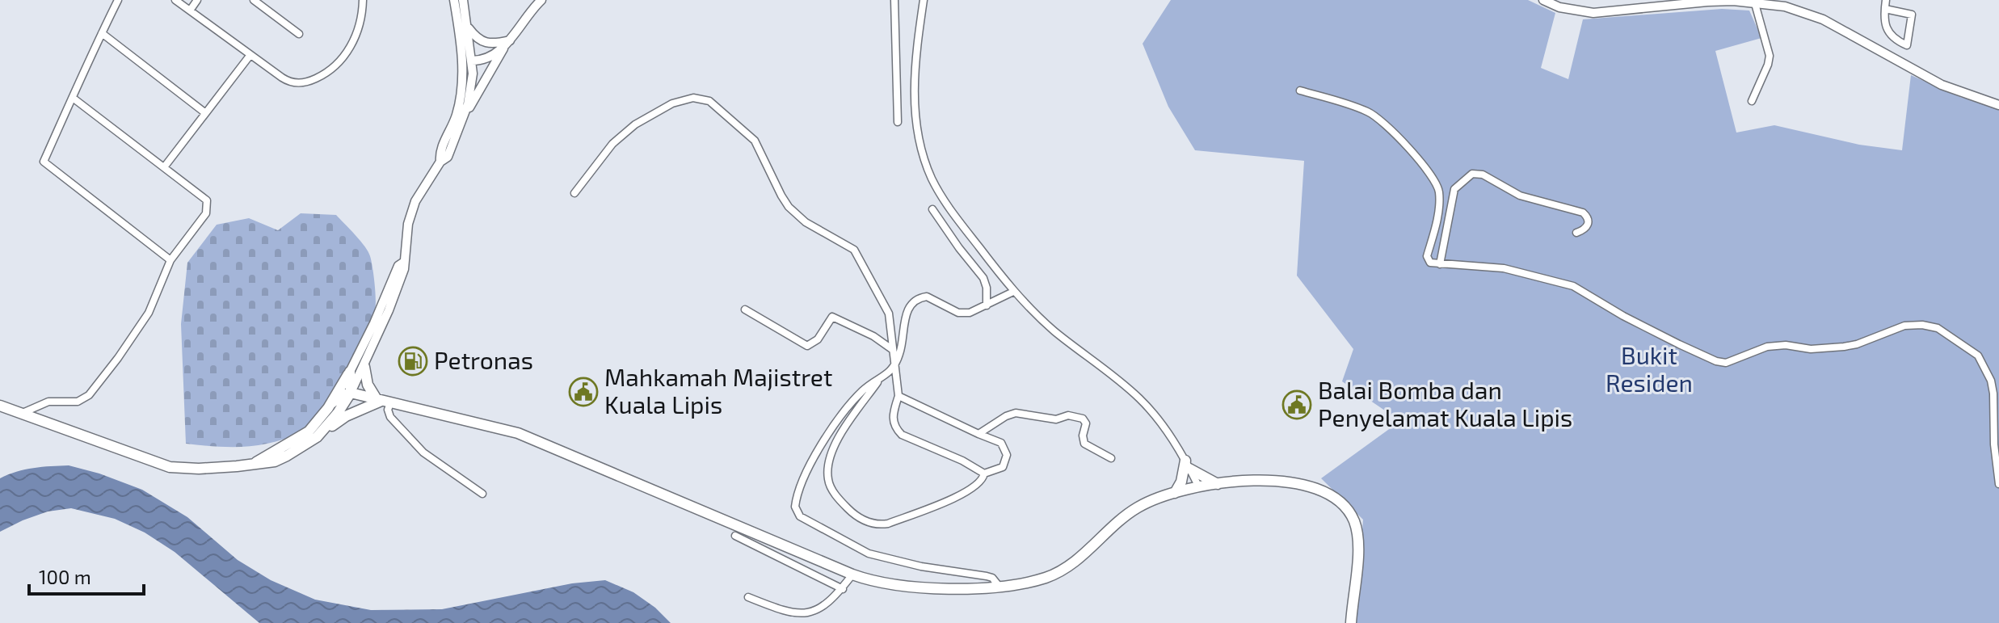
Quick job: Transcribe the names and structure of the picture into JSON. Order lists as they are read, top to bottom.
{
  "parks": ["Bukit Residen"],
  "places": {
    "fuel station": ["Petronas"],
    "public building": ["Mahkamah Majistret Kuala Lipis", "Balai Bomba dan Penyelamat Kuala Lipis"]
  },
  "scale_bar": "100 m"
}
